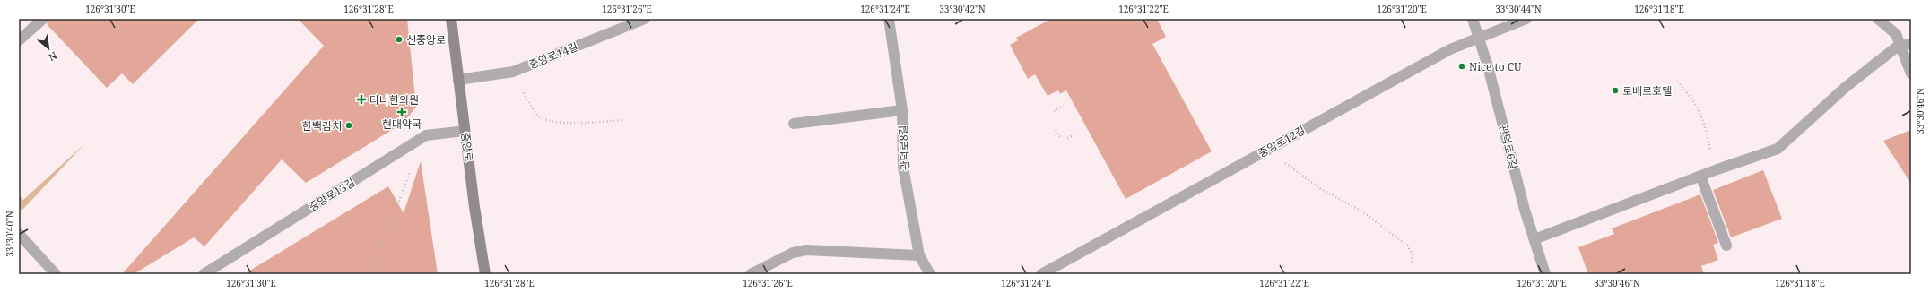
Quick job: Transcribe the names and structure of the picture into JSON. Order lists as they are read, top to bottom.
{
  "streets": {
    "main road": ["중앙로"],
    "street": [
      "중앙로14길",
      "중앙로12길",
      "관덕로6길",
      "관덕로8길",
      "중앙로13길"
    ]
  },
  "crossings": [
    ["중앙로14길", "중앙로"],
    ["중앙로12길", "관덕로6길"],
    ["중앙로", "중앙로13길"]
  ],
  "places": {
    "other": [
      "신중앙로",
      "Nice to CU",
      "로베로호텔",
      "한백김치"
    ],
    "health": ["다나한의원", "현대약국"]
  },
  "north": "bottom right",
  "coordinates": [
    "126°31'30\"E",
    "126°31'28\"E",
    "126°31'26\"E",
    "126°31'24\"E",
    "33°30'42\"N",
    "126°31'22\"E",
    "126°31'20\"E",
    "33°30'44\"N",
    "126°31'18\"E",
    "33°30'46\"N",
    "33°30'40\"N"
  ]
}
